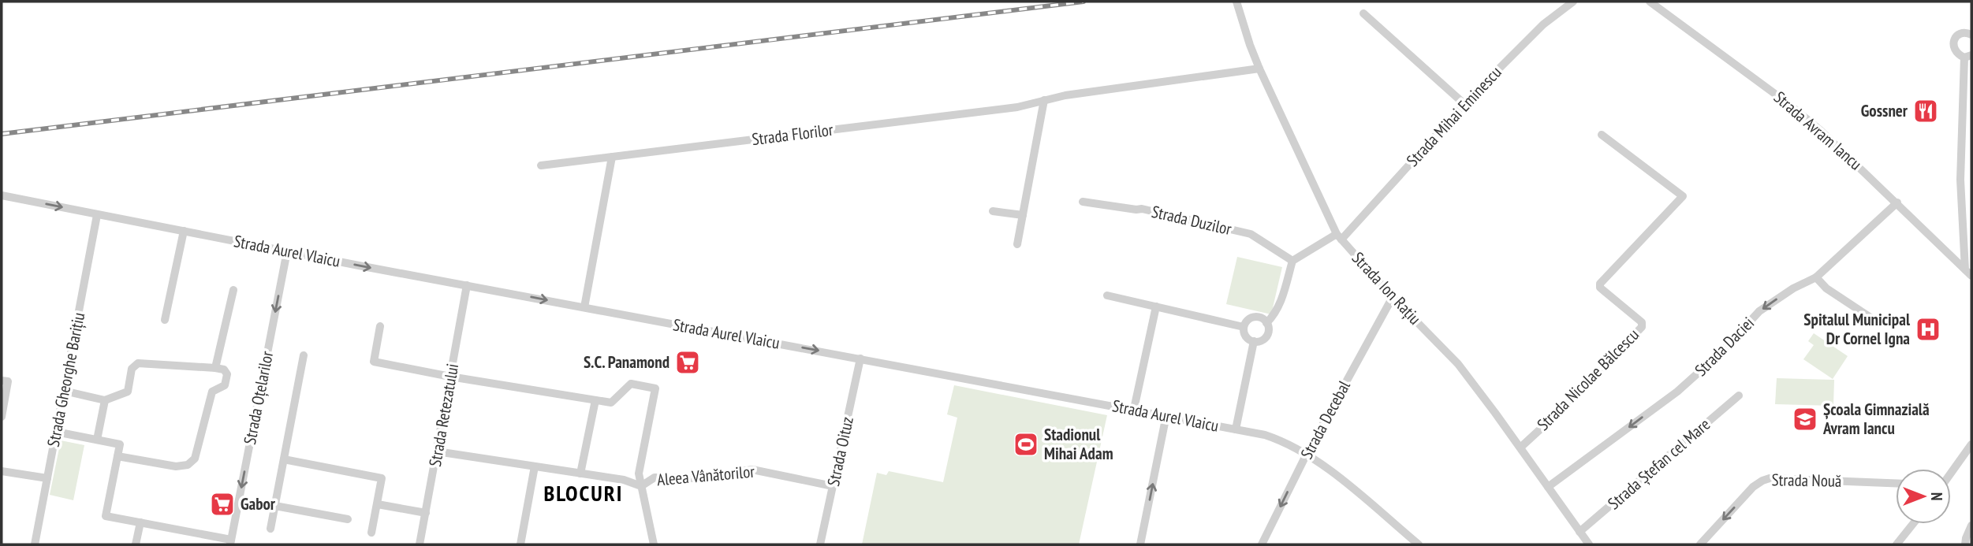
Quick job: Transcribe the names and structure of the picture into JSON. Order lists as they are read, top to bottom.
{
  "streets": {
    "street": [
      "Strada Mihai Eminescu",
      "Strada Avram Iancu",
      "Strada Florilor",
      "Strada Duzilor",
      "Strada Aurel Vlaicu",
      "Strada Ion Rațiu",
      "Strada Daciei",
      "Strada Gheorghe Barițiu",
      "Strada Nicolae Bălcescu",
      "Strada Oțelarilor",
      "Strada Retezatului",
      "Strada Decebal",
      "Strada Oituz",
      "Strada Ștefan cel Mare",
      "Aleea Vânătorilor",
      "Strada Nouă"
    ]
  },
  "crossings": [
    ["Strada Mihai Eminescu", "Strada Duzilor"],
    ["Strada Mihai Eminescu", "Strada Ion Rațiu"],
    ["Strada Avram Iancu", "Strada Daciei"],
    ["Strada Florilor", "Strada Ion Rațiu"],
    ["Strada Aurel Vlaicu", "Strada Gheorghe Barițiu"],
    ["Strada Aurel Vlaicu", "Strada Oțelarilor"],
    ["Strada Aurel Vlaicu", "Strada Retezatului"],
    ["Strada Aurel Vlaicu", "Strada Decebal"],
    ["Strada Aurel Vlaicu", "Strada Oituz"],
    ["Strada Ion Rațiu", "Strada Daciei"],
    ["Strada Ion Rațiu", "Strada Nicolae Bălcescu"],
    ["Strada Ion Rațiu", "Strada Decebal"],
    ["Strada Ion Rațiu", "Strada Ștefan cel Mare"],
    ["Strada Retezatului", "Aleea Vânătorilor"],
    ["Strada Oituz", "Aleea Vânătorilor"]
  ],
  "one_way": [
    "Strada Aurel Vlaicu",
    "Strada Daciei",
    "Strada Decebal",
    "Strada Nouă"
  ],
  "districts": ["BLOCURI"],
  "places": {
    "restaurant": ["Gossner"],
    "hospital": ["Spitalul Municipal Dr Cornel Igna"],
    "supermarket": ["S.C. Panamond", "Gabor"],
    "school or university": ["Școala Gimnazială Avram Iancu"],
    "sports": ["Stadionul Mihai Adam"]
  },
  "north": "right"
}
